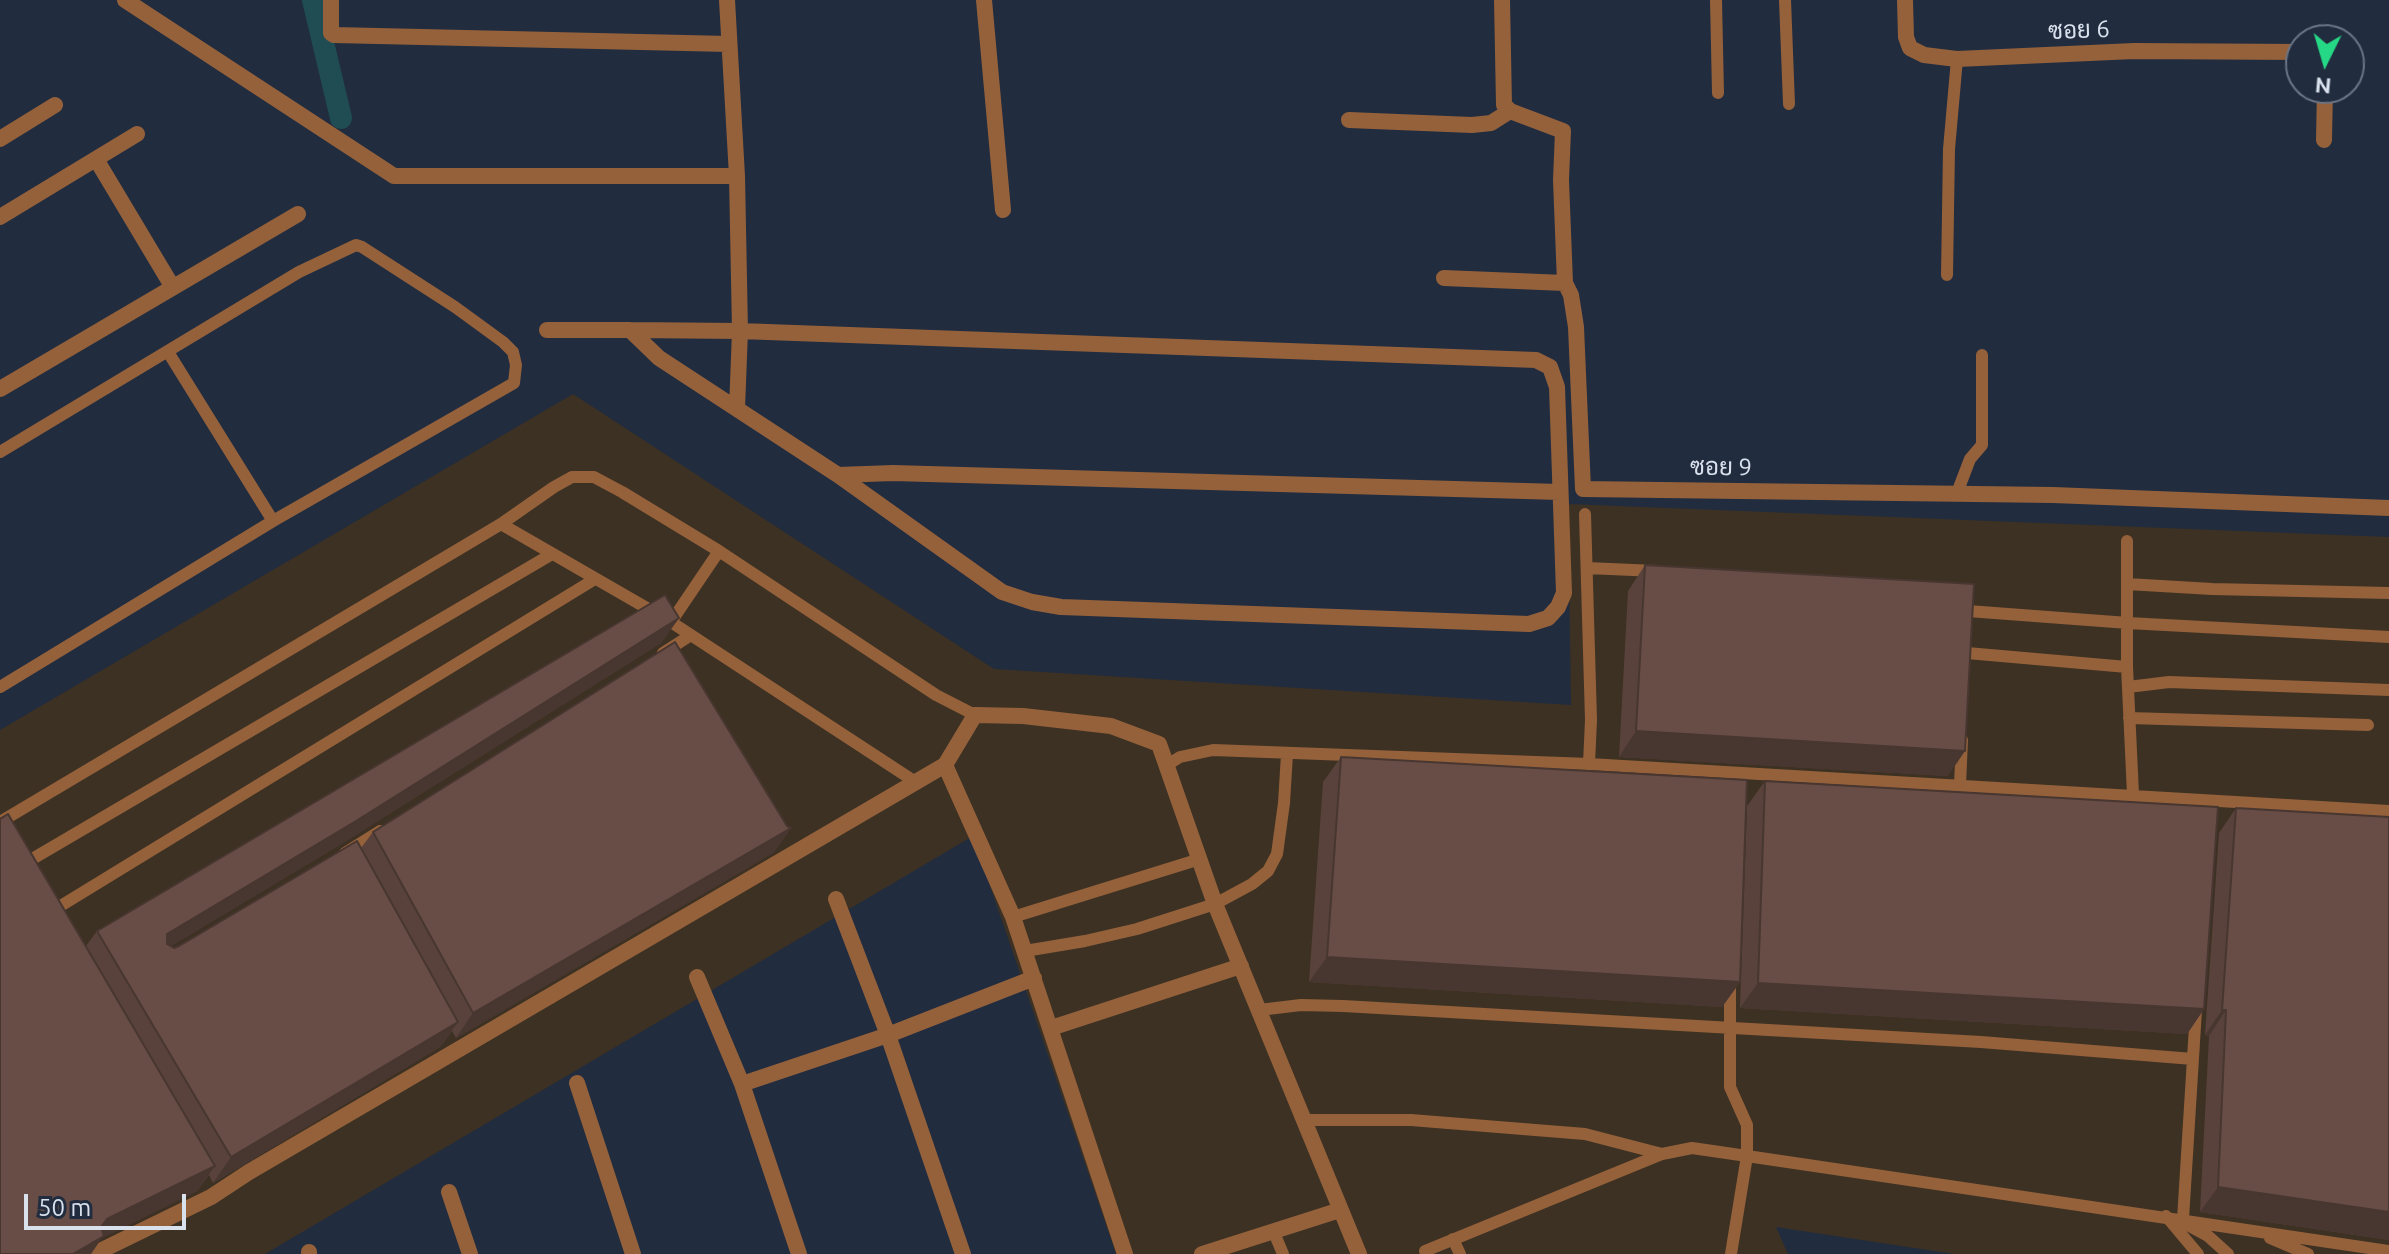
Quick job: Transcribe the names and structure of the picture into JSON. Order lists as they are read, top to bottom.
{
  "streets": {
    "street": ["ซอย 6", "ซอย 9"]
  },
  "scale_bar": "50 m",
  "north": "bottom"
}
